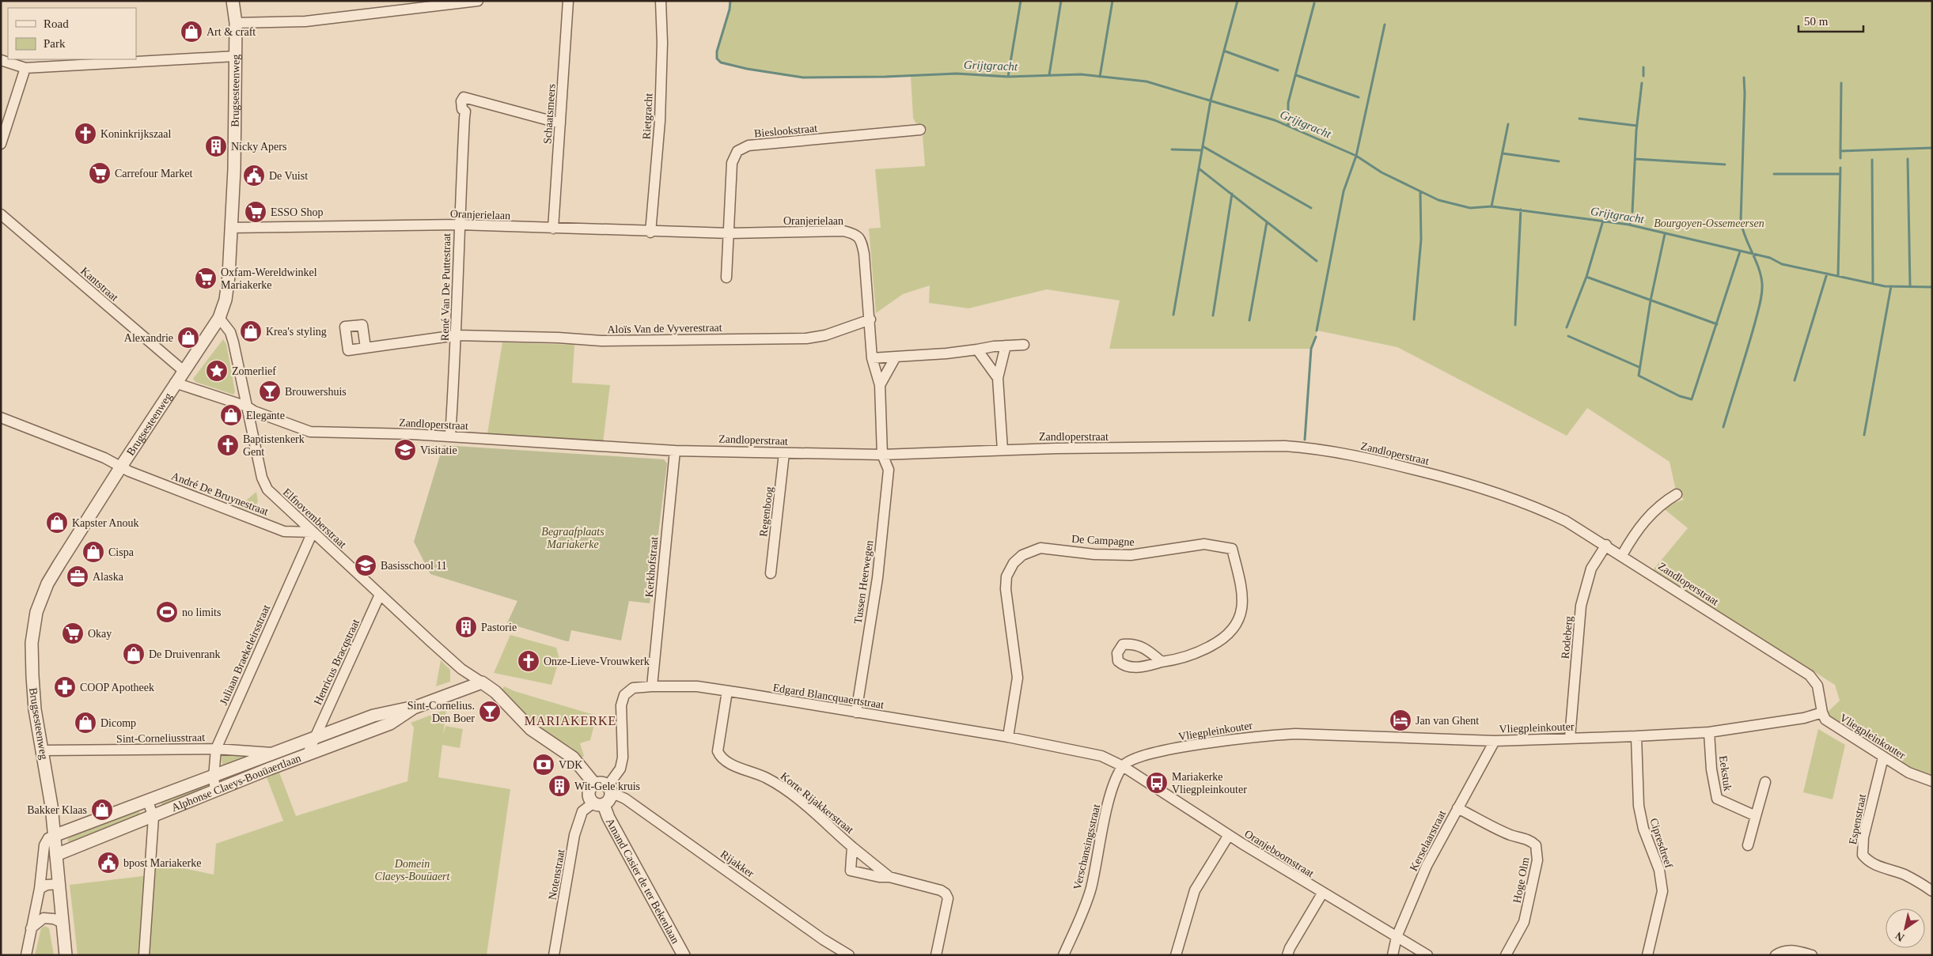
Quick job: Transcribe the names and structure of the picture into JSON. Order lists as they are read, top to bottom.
{
  "streets": {
    "street": [
      "Brugsesteenweg",
      "Schaatsmeers",
      "Rietgracht",
      "Bieslookstraat",
      "Oranjerielaan",
      "Kantstraat",
      "René Van De Puttestraat",
      "Aloïs Van de Vyverestraat",
      "Zandloperstraat",
      "André De Bruynestraat",
      "Regenboog",
      "Elfnovemberstraat",
      "De Campagne",
      "Kerkhofstraat",
      "Tussen Heerwegen",
      "Rodeberg",
      "Juliaan Braekeleirsstraat",
      "Henricus Bracqstraat",
      "Edgard Blancquaertstraat",
      "Vliegpleinkouter",
      "Sint-Corneliusstraat",
      "Eekstuk",
      "Alphonse Claeys-Bouüaertlaan",
      "Korte Rijakkerstraat",
      "Espenstraat",
      "Kerselaarstraat",
      "Cipresdreef",
      "Verschansingsstraat",
      "Oranjeboomstraat",
      "Rijakker",
      "Notenstraat",
      "Amand Casier de ter Bekenlaan",
      "Hoge Olm"
    ]
  },
  "crossings": [
    ["Brugsesteenweg", "Oranjerielaan"],
    ["Brugsesteenweg", "Kantstraat"],
    ["Brugsesteenweg", "Zandloperstraat"],
    ["Brugsesteenweg", "André De Bruynestraat"],
    ["Brugsesteenweg", "Elfnovemberstraat"],
    ["Brugsesteenweg", "Sint-Corneliusstraat"],
    ["Brugsesteenweg", "Alphonse Claeys-Bouüaertlaan"],
    ["Schaatsmeers", "Oranjerielaan"],
    ["Schaatsmeers", "René Van De Puttestraat"],
    ["Rietgracht", "Oranjerielaan"],
    ["Bieslookstraat", "Oranjerielaan"],
    ["Oranjerielaan", "René Van De Puttestraat"],
    ["Oranjerielaan", "Aloïs Van de Vyverestraat"],
    ["Oranjerielaan", "Tussen Heerwegen"],
    ["René Van De Puttestraat", "Aloïs Van de Vyverestraat"],
    ["René Van De Puttestraat", "Zandloperstraat"],
    ["Zandloperstraat", "Regenboog"],
    ["Zandloperstraat", "Elfnovemberstraat"],
    ["Zandloperstraat", "Kerkhofstraat"],
    ["Zandloperstraat", "Tussen Heerwegen"],
    ["Zandloperstraat", "Rodeberg"],
    ["Zandloperstraat", "Vliegpleinkouter"],
    ["André De Bruynestraat", "Elfnovemberstraat"],
    ["André De Bruynestraat", "Juliaan Braekeleirsstraat"],
    ["Elfnovemberstraat", "Juliaan Braekeleirsstraat"],
    ["Elfnovemberstraat", "Henricus Bracqstraat"],
    ["Elfnovemberstraat", "Alphonse Claeys-Bouüaertlaan"],
    ["De Campagne", "Edgard Blancquaertstraat"],
    ["Kerkhofstraat", "Edgard Blancquaertstraat"],
    ["Tussen Heerwegen", "Edgard Blancquaertstraat"],
    ["Rodeberg", "Vliegpleinkouter"],
    ["Juliaan Braekeleirsstraat", "Sint-Corneliusstraat"],
    ["Juliaan Braekeleirsstraat", "Alphonse Claeys-Bouüaertlaan"],
    ["Henricus Bracqstraat", "Alphonse Claeys-Bouüaertlaan"],
    ["Edgard Blancquaertstraat", "Vliegpleinkouter"],
    ["Edgard Blancquaertstraat", "Korte Rijakkerstraat"],
    ["Edgard Blancquaertstraat", "Verschansingsstraat"],
    ["Edgard Blancquaertstraat", "Oranjeboomstraat"],
    ["Edgard Blancquaertstraat", "Rijakker"],
    ["Edgard Blancquaertstraat", "Notenstraat"],
    ["Edgard Blancquaertstraat", "Amand Casier de ter Bekenlaan"],
    ["Vliegpleinkouter", "Eekstuk"],
    ["Vliegpleinkouter", "Espenstraat"],
    ["Vliegpleinkouter", "Kerselaarstraat"],
    ["Vliegpleinkouter", "Cipresdreef"],
    ["Vliegpleinkouter", "Verschansingsstraat"],
    ["Vliegpleinkouter", "Oranjeboomstraat"],
    ["Sint-Corneliusstraat", "Alphonse Claeys-Bouüaertlaan"],
    ["Kerselaarstraat", "Oranjeboomstraat"],
    ["Kerselaarstraat", "Hoge Olm"],
    ["Verschansingsstraat", "Oranjeboomstraat"],
    ["Rijakker", "Notenstraat"],
    ["Rijakker", "Amand Casier de ter Bekenlaan"],
    ["Notenstraat", "Amand Casier de ter Bekenlaan"]
  ],
  "districts": ["MARIAKERKE"],
  "water": ["Grijtgracht"],
  "parks": ["Bourgoyen-Ossemeersen", "Begraafplaats Mariakerke", "Domein Claeys-Bouüaert"],
  "places": {
    "shop": [
      "Art & craft",
      "Krea's styling",
      "Alexandrie",
      "Elegante",
      "Kapster Anouk",
      "Cispa",
      "De Druivenrank",
      "Dicomp",
      "Bakker Klaas"
    ],
    "church": ["Koninkrijkszaal", "Baptistenkerk Gent", "Onze-Lieve-Vrouwkerk"],
    "building": ["Nicky Apers", "Pastorie", "Wit-Gele kruis"],
    "supermarket": [
      "Carrefour Market",
      "ESSO Shop",
      "Oxfam-Wereldwinkel Mariakerke",
      "Okay"
    ],
    "public building": ["De Vuist", "bpost Mariakerke"],
    "place": ["Zomerlief"],
    "bar": ["Brouwershuis", "Sint-Cornelius. Den Boer"],
    "school or university": ["Visitatie", "Basisschool 11"],
    "office": ["Alaska"],
    "sports": ["no limits"],
    "pharmacy": ["COOP Apotheek"],
    "hotel": ["Jan van Ghent"],
    "bank": ["VDK"],
    "bus stop": ["Mariakerke Vliegpleinkouter"]
  },
  "legend": ["Road", "Park"],
  "scale_bar": "50 m",
  "north": "bottom left"
}
